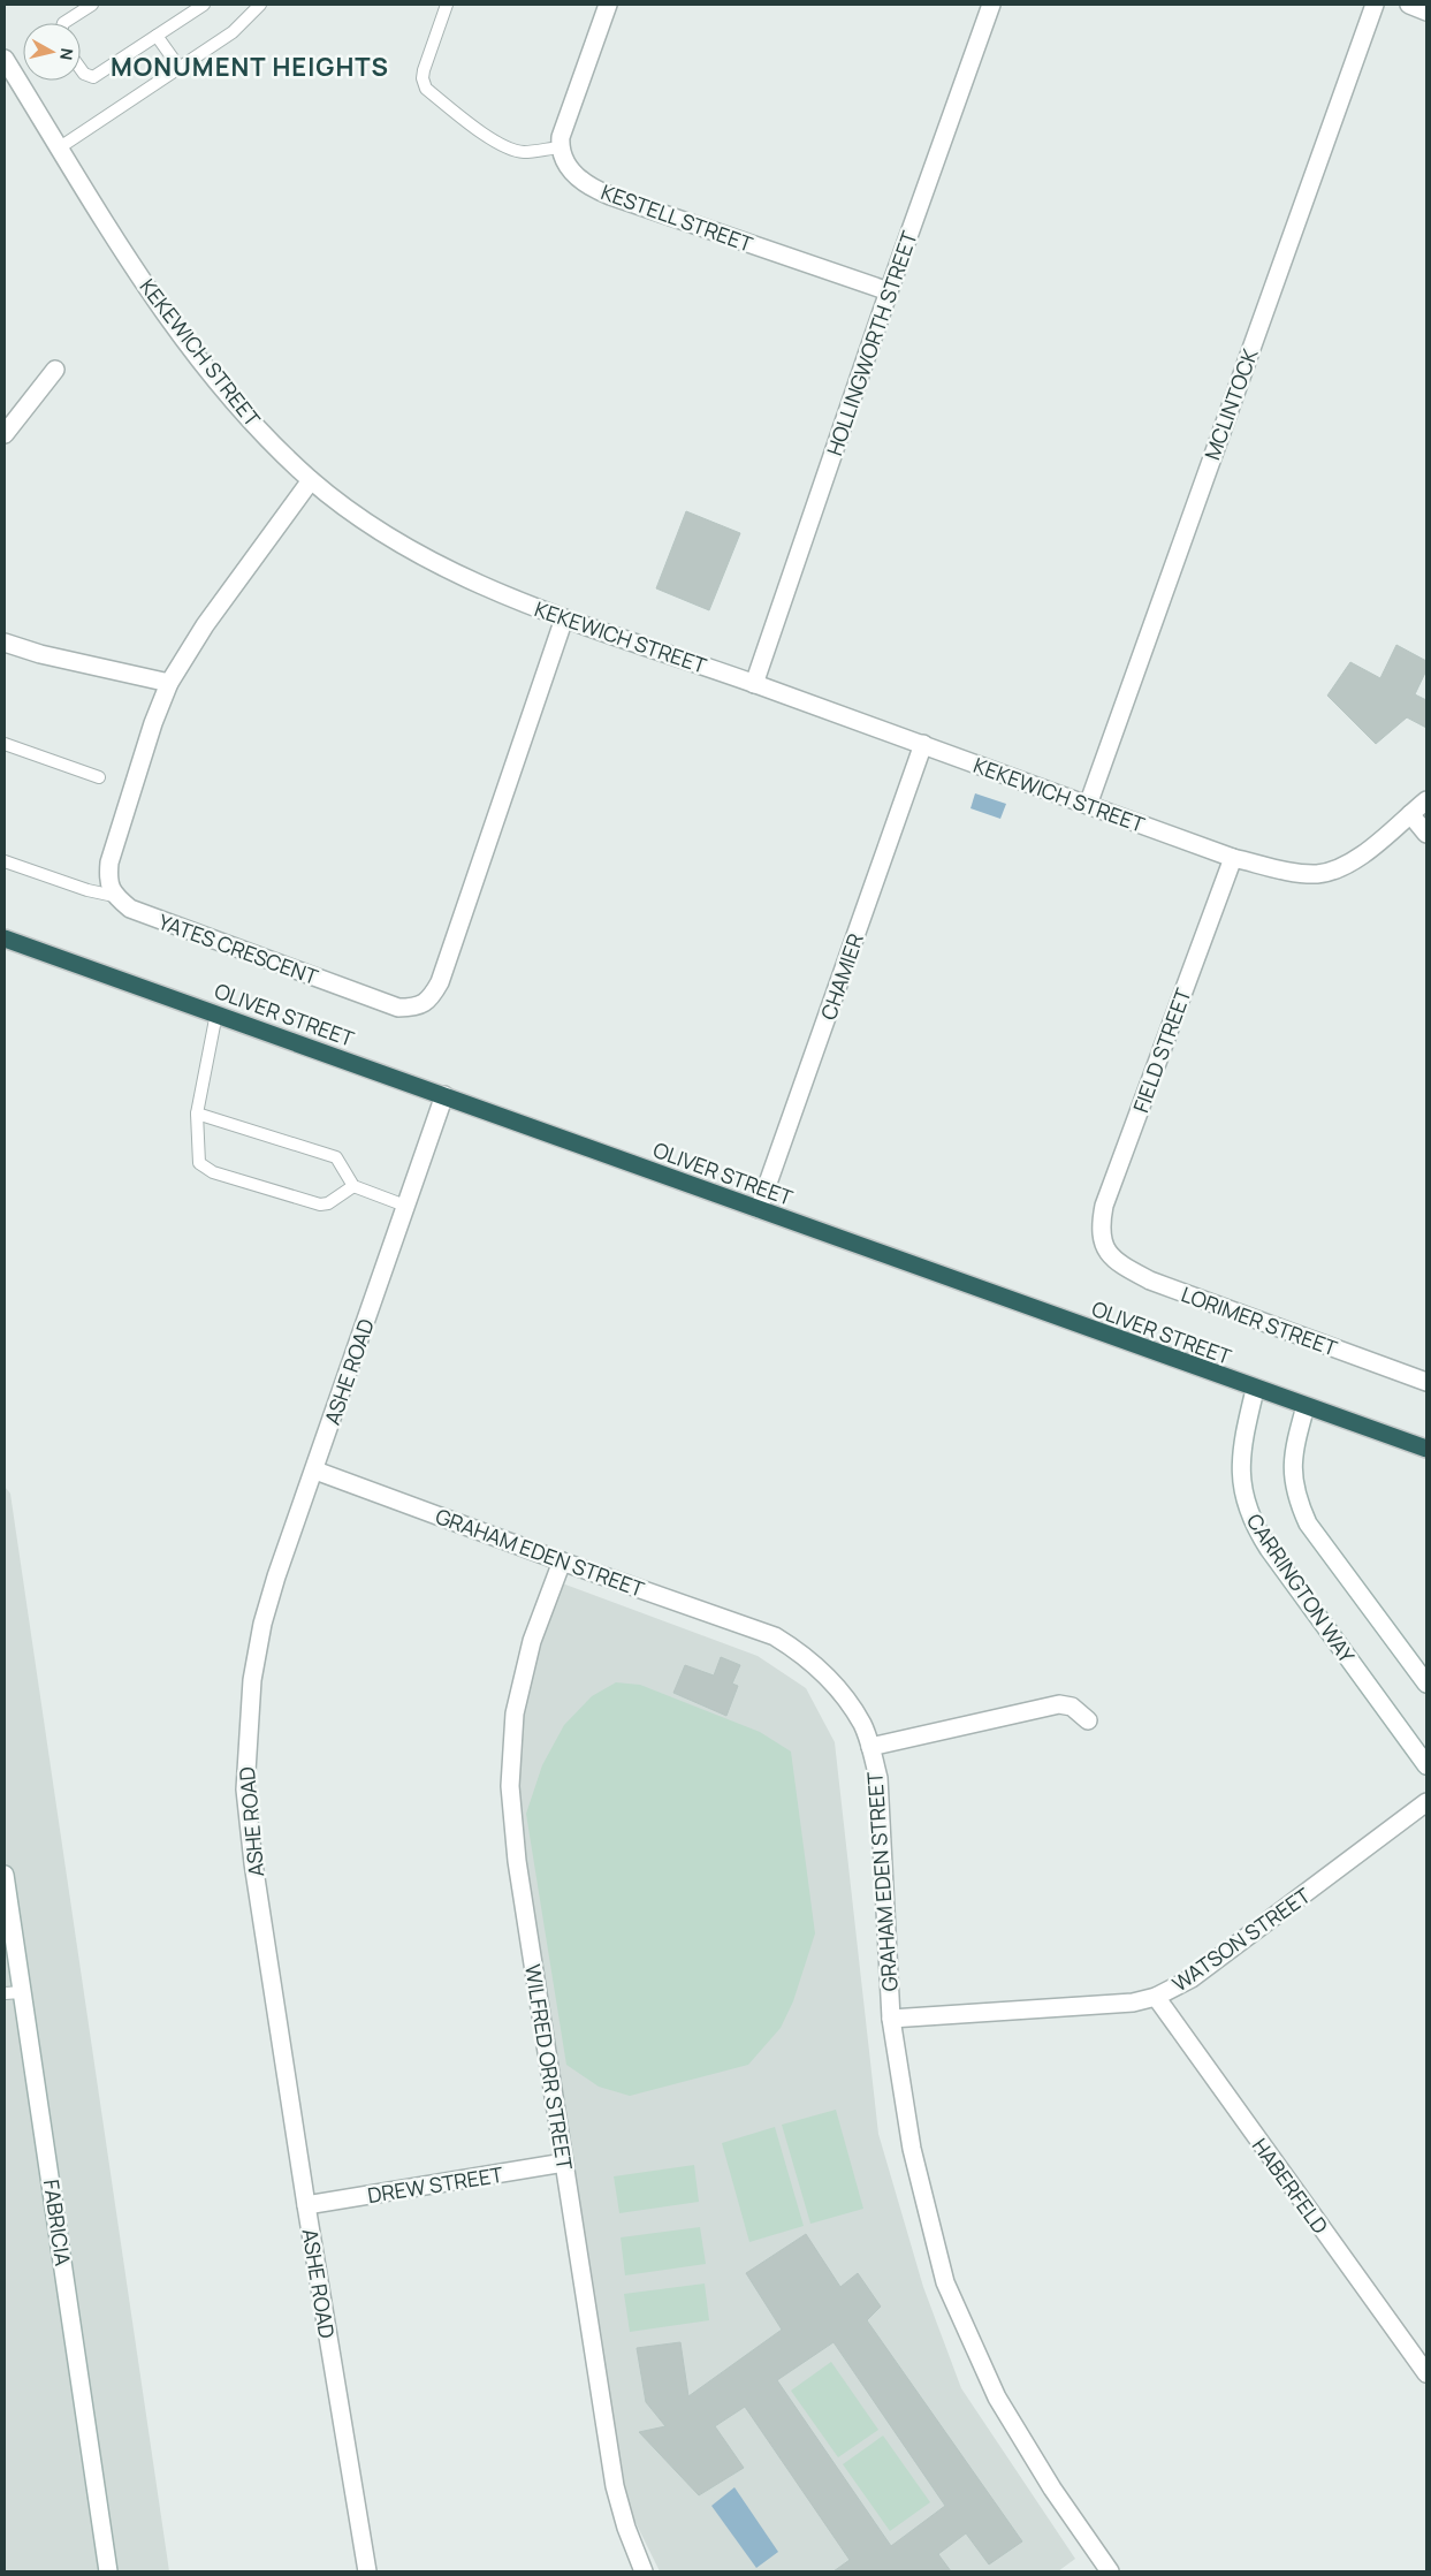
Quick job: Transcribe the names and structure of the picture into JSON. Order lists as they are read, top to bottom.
{
  "streets": {
    "highway": ["OLIVER STREET"],
    "street": [
      "KESTELL STREET",
      "HOLLINGWORTH STREET",
      "KEKEWICH STREET",
      "MCLINTOCK",
      "YATES CRESCENT",
      "CHAMIER",
      "FIELD STREET",
      "LORIMER STREET",
      "ASHE ROAD",
      "GRAHAM EDEN STREET",
      "CARRINGTON WAY",
      "WATSON STREET",
      "WILFRED ORR STREET",
      "DREW STREET",
      "HABERFELD",
      "FABRICIA"
    ]
  },
  "crossings": [
    ["KESTELL STREET", "HOLLINGWORTH STREET"],
    ["HOLLINGWORTH STREET", "KEKEWICH STREET"],
    ["KEKEWICH STREET", "MCLINTOCK"],
    ["KEKEWICH STREET", "YATES CRESCENT"],
    ["KEKEWICH STREET", "CHAMIER"],
    ["KEKEWICH STREET", "FIELD STREET"],
    ["CHAMIER", "OLIVER STREET"],
    ["OLIVER STREET", "ASHE ROAD"],
    ["OLIVER STREET", "CARRINGTON WAY"],
    ["FIELD STREET", "LORIMER STREET"],
    ["ASHE ROAD", "GRAHAM EDEN STREET"],
    ["ASHE ROAD", "DREW STREET"],
    ["GRAHAM EDEN STREET", "WATSON STREET"],
    ["GRAHAM EDEN STREET", "WILFRED ORR STREET"],
    ["WATSON STREET", "HABERFELD"],
    ["WILFRED ORR STREET", "DREW STREET"]
  ],
  "districts": ["MONUMENT HEIGHTS"],
  "north": "right"
}
